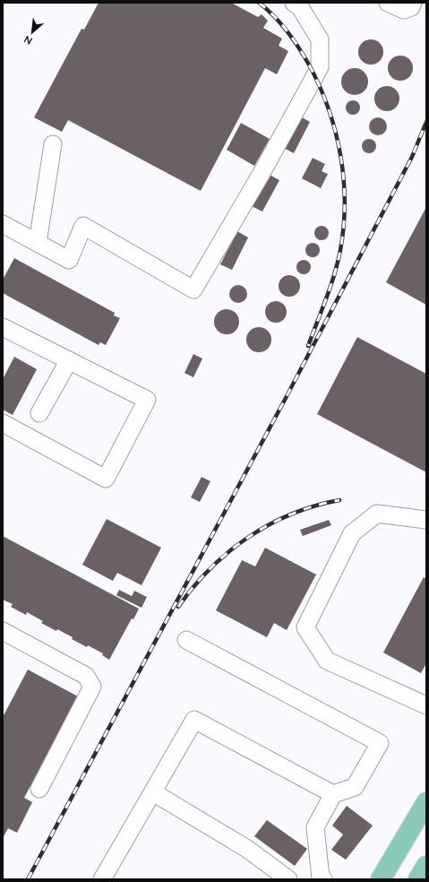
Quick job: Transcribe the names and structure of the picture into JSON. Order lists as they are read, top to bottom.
{
  "north": "bottom left"
}
